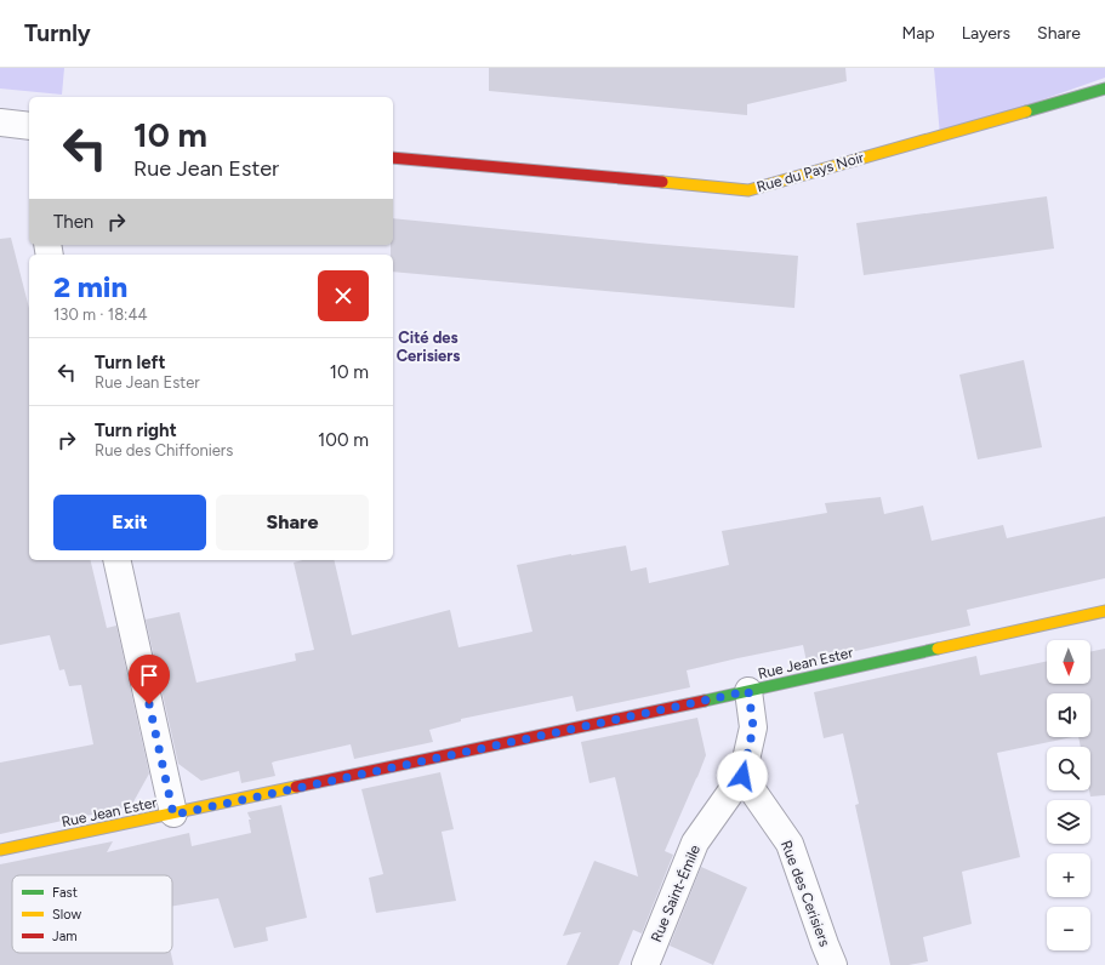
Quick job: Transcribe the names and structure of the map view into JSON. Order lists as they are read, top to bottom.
{
  "streets": {
    "street": [
      "Rue du Pays Noir",
      "Rue Jean Ester",
      "Rue Saint-Émile",
      "Rue des Cerisiers"
    ]
  },
  "crossings": [
    ["Rue Jean Ester", "Rue Saint-Émile"],
    ["Rue Saint-Émile", "Rue des Cerisiers"]
  ],
  "districts": ["Cité des Cerisiers"],
  "legend": ["Fast", "Slow", "Jam"],
  "north": "bottom",
  "page": {
    "header": "Turnly",
    "nav": ["Map", "Layers", "Share"],
    "turn": ["10 m", "Rue Jean Ester"],
    "then": "Then",
    "heading": ["2 min", "130 m · 18:44"],
    "list": [
      {
        "name": "Turn left",
        "note": "Rue Jean Ester",
        "value": "10 m"
      },
      {
        "name": "Turn right",
        "note": "Rue des Chiffoniers",
        "value": "100 m"
      }
    ],
    "buttons": ["Exit", "Share"],
    "map_buttons": ["+", "−"]
  }
}
